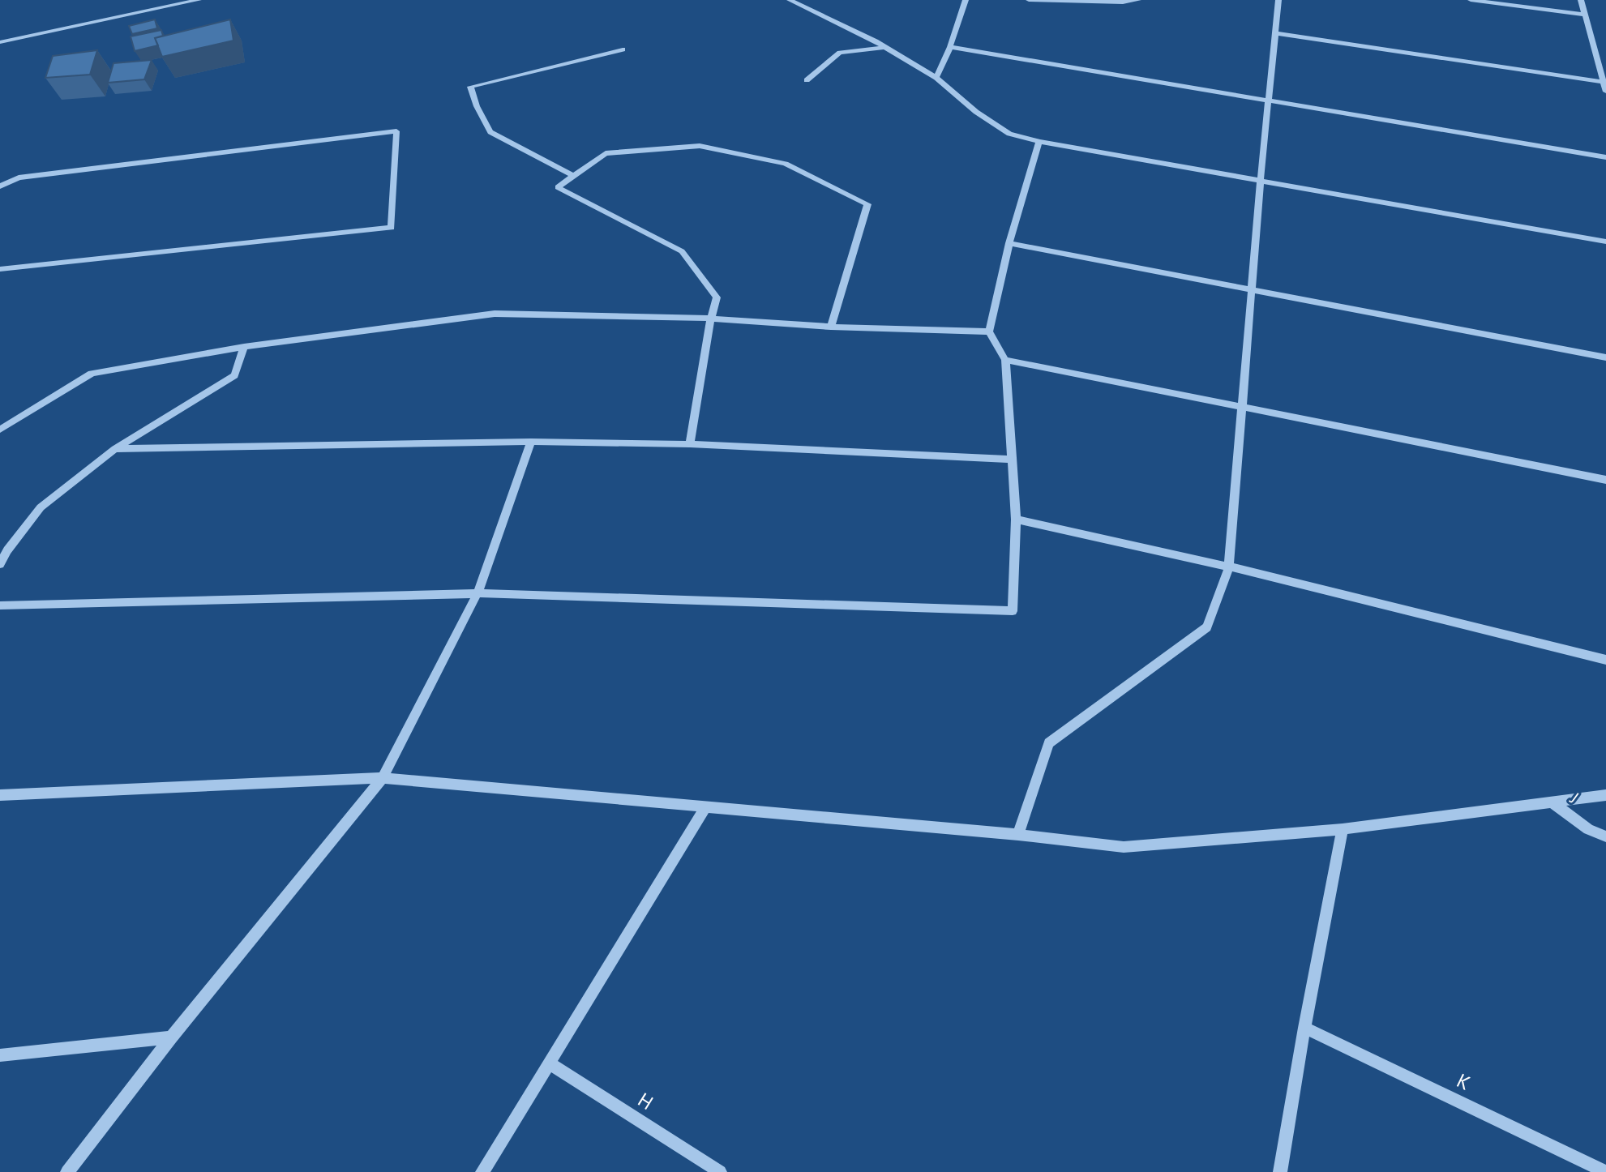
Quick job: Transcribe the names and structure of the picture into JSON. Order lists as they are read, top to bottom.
{
  "streets": {
    "street": ["J", "K", "H"]
  }
}
